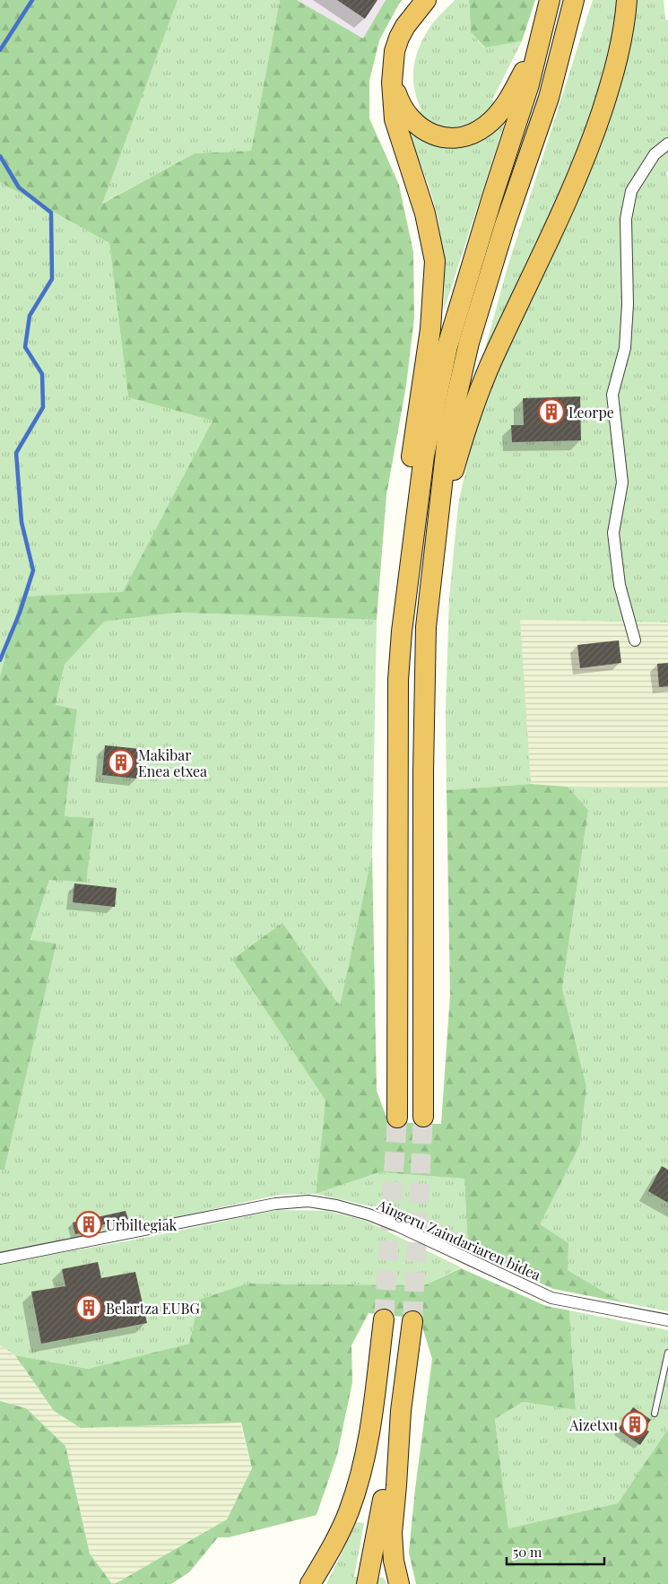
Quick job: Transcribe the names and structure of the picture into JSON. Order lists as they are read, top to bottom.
{
  "streets": {
    "street": ["Aingeru Zaindariaren bidea"]
  },
  "places": {
    "building": [
      "Leorpe",
      "Makibar Enea etxea",
      "Urbiltegiak",
      "Belartza EUBG",
      "Aizetxu"
    ]
  },
  "scale_bar": "50 m"
}
